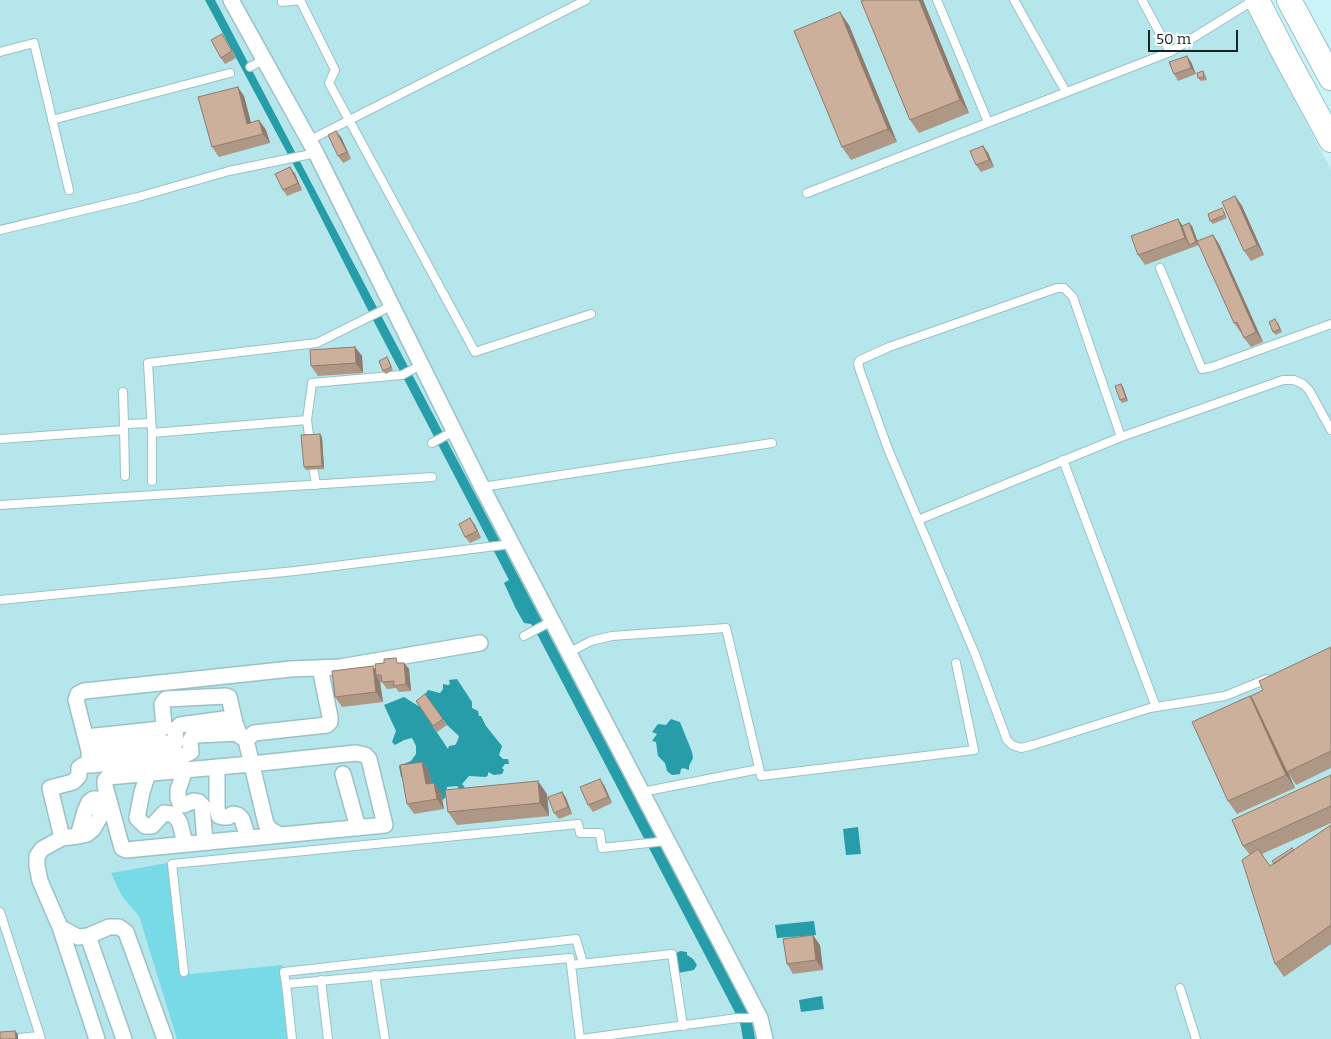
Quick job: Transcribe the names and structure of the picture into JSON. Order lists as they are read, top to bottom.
{
  "scale_bar": "50 m"
}
